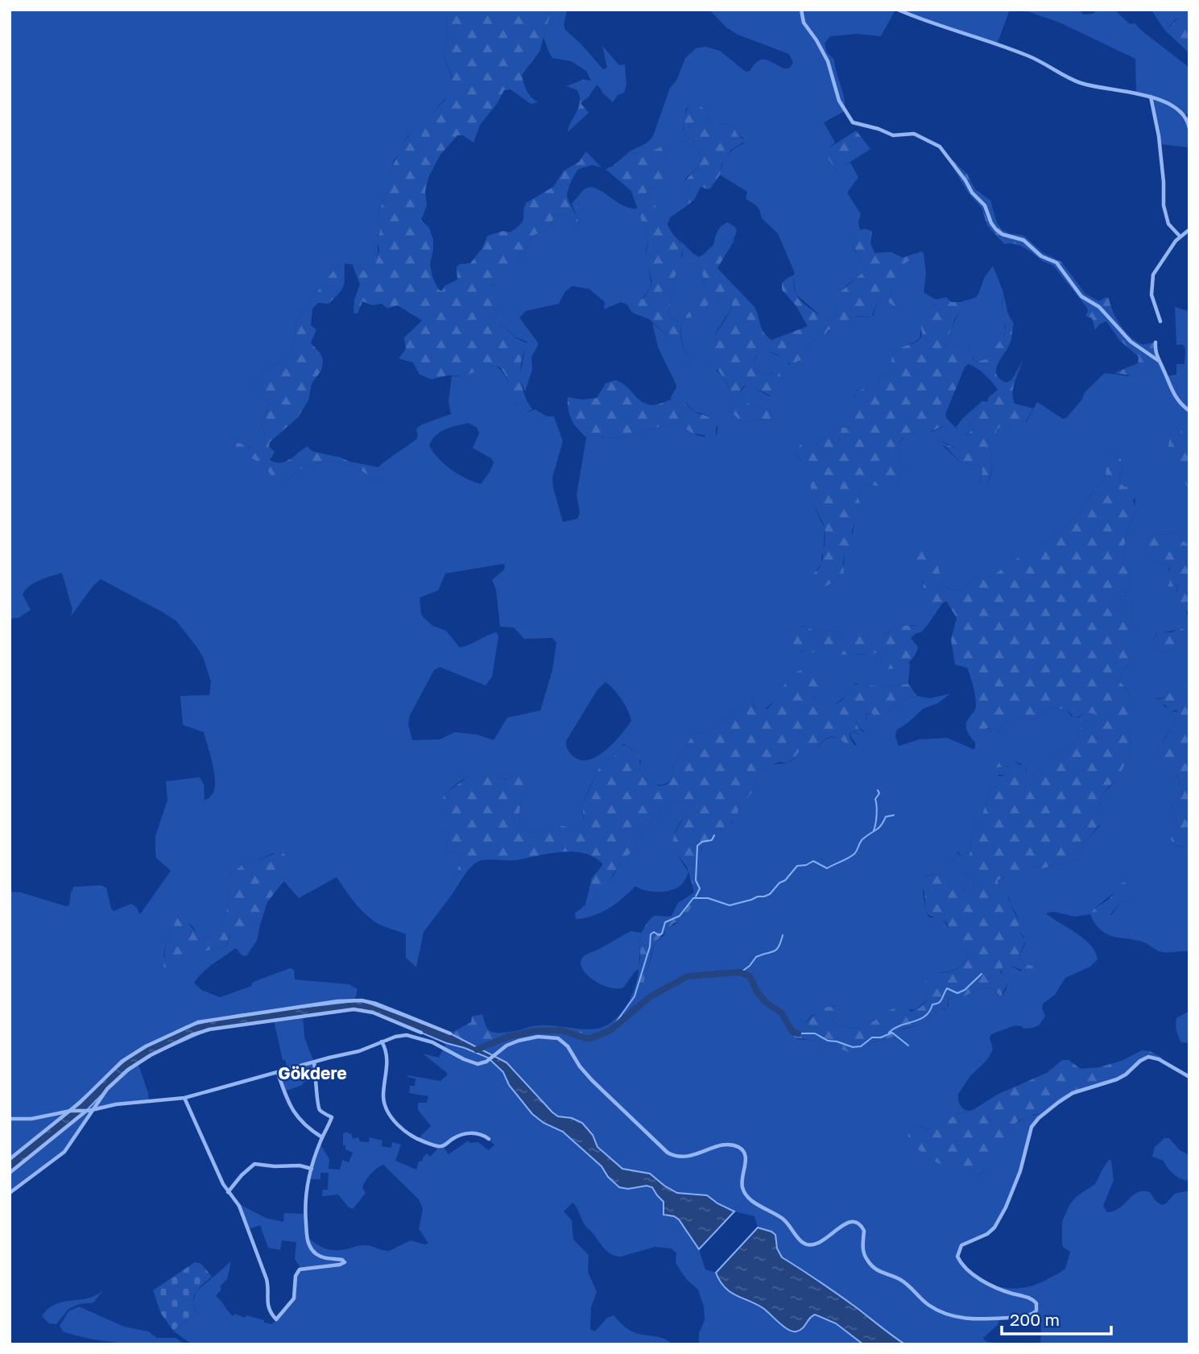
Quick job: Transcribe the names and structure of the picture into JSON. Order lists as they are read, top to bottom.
{
  "districts": ["Gökdere"],
  "scale_bar": "200 m"
}
